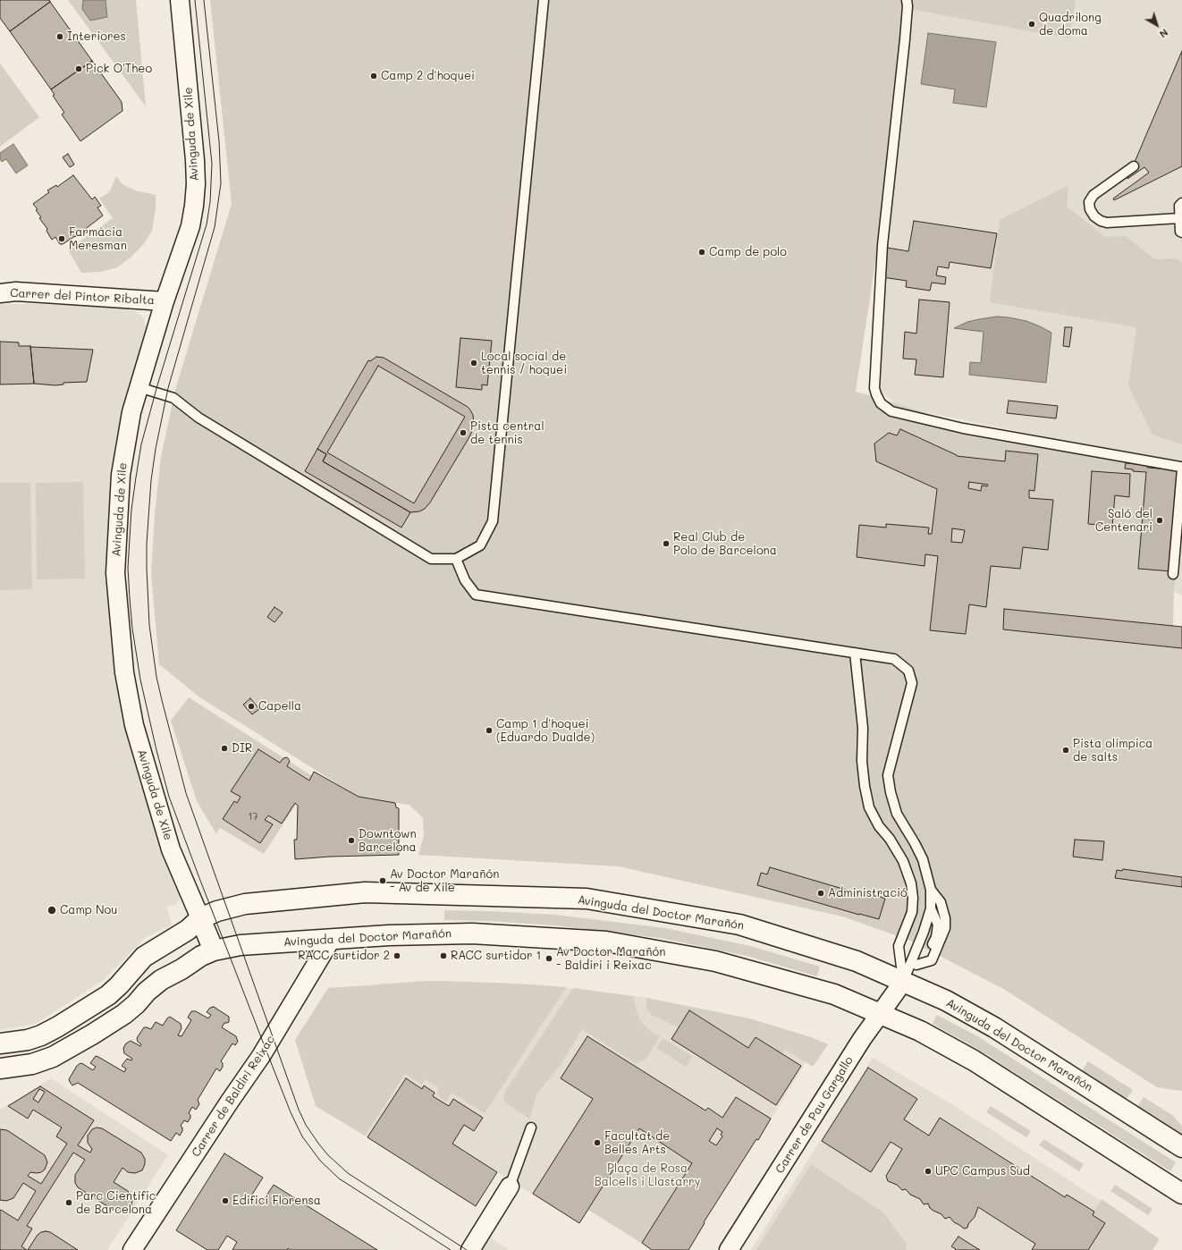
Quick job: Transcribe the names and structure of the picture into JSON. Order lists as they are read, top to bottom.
{
  "streets": {
    "street": [
      "Avinguda de Xile",
      "Carrer del Pintor Ribalta",
      "Avinguda del Doctor Marañón",
      "Carrer de Baldiri Reixac",
      "Carrer de Pau Gargallo"
    ]
  },
  "crossings": [
    ["Avinguda de Xile", "Carrer del Pintor Ribalta"],
    ["Avinguda de Xile", "Avinguda del Doctor Marañón"],
    ["Avinguda del Doctor Marañón", "Carrer de Baldiri Reixac"],
    ["Avinguda del Doctor Marañón", "Carrer de Pau Gargallo"]
  ],
  "parks": ["Plaça de Rosa Balcells i Llastarry"],
  "places": [
    "Quadrilong de doma",
    "Interiores",
    "Pick O'Theo",
    "Camp 2 d'hoquei",
    "Farmàcia Meresman",
    "Camp de polo",
    "Local social de tennis / hoquei",
    "Pista central de tennis",
    "Saló del Centenari",
    "Real Club de Polo de Barcelona",
    "Capella",
    "Camp 1 d'hoquei (Eduardo Dualde)",
    "DIR",
    "Pista olímpica de salts",
    "Downtown Barcelona",
    "Av Doctor Marañón - Av de Xile",
    "Administració",
    "Camp Nou",
    "RACC surtidor 2",
    "RACC surtidor 1",
    "Av Doctor Marañón - Baldiri i Reixac",
    "Facultat de Belles Arts",
    "UPC Campus Sud",
    "Edifici Florensa",
    "Parc Científic de Barcelona"
  ],
  "house_numbers": ["17"],
  "north": "bottom right"
}
